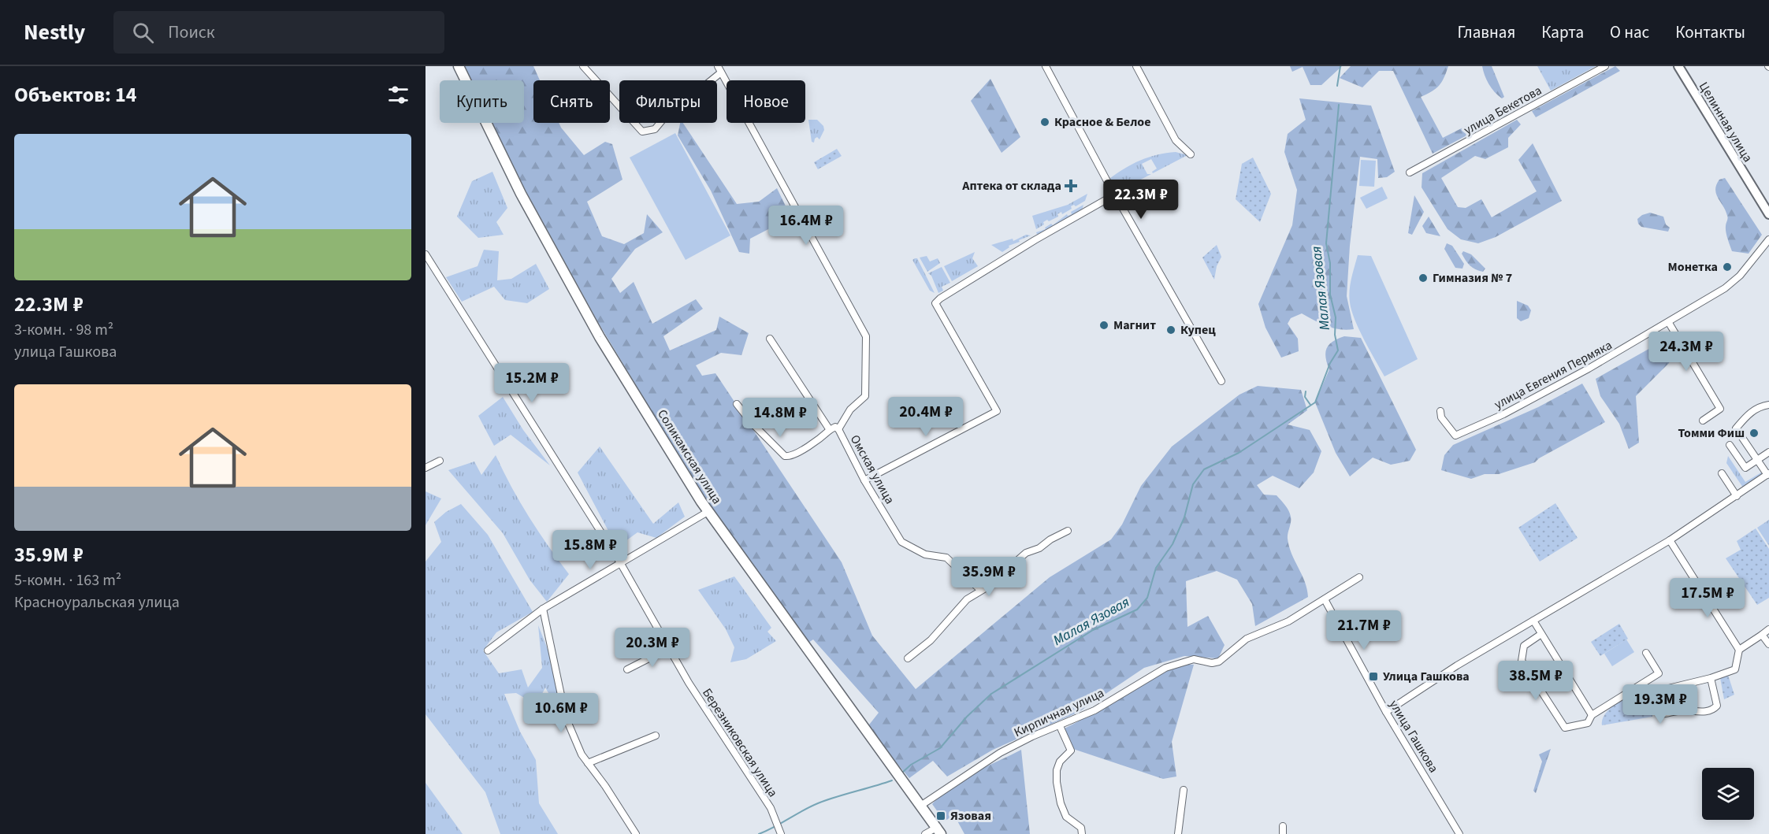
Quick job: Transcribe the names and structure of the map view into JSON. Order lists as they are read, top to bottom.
{
  "streets": {
    "main road": ["Целинная улица", "Соликамская улица"],
    "street": [
      "улица Бекетова",
      "улица Евгения Пермяка",
      "Омская улица",
      "Кирпичная улица",
      "улица Гашкова",
      "Березниковская улица"
    ]
  },
  "crossings": [
    ["Соликамская улица", "Кирпичная улица"],
    ["Кирпичная улица", "улица Гашкова"]
  ],
  "water": ["Малая Язовая"],
  "places": {
    "other": [
      "Красное & Белое",
      "Монетка",
      "Гимназия № 7",
      "Магнит",
      "Купец",
      "Томми Фиш"
    ],
    "health": ["Аптека от склада"],
    "transit": ["Улица Гашкова", "Язовая"]
  },
  "page": {
    "header": "Nestly",
    "search": "Поиск",
    "nav": [
      "Главная",
      "Карта",
      "О нас",
      "Контакты"
    ],
    "heading": "Объектов: 14",
    "chip": [
      "Купить",
      "Снять",
      "Фильтры",
      "Новое"
    ],
    "list": [
      {
        "name": "22.3M ₽",
        "note": "3-комн. · 98 m² · улица Гашкова"
      },
      {
        "name": "35.9M ₽",
        "note": "5-комн. · 163 m² · Красноуральская улица"
      }
    ],
    "price": [
      "22.3M ₽",
      "16.4M ₽",
      "24.3M ₽",
      "15.2M ₽",
      "20.4M ₽",
      "14.8M ₽",
      "15.8M ₽",
      "35.9M ₽",
      "17.5M ₽",
      "21.7M ₽",
      "20.3M ₽",
      "38.5M ₽",
      "19.3M ₽",
      "10.6M ₽"
    ]
  }
}
